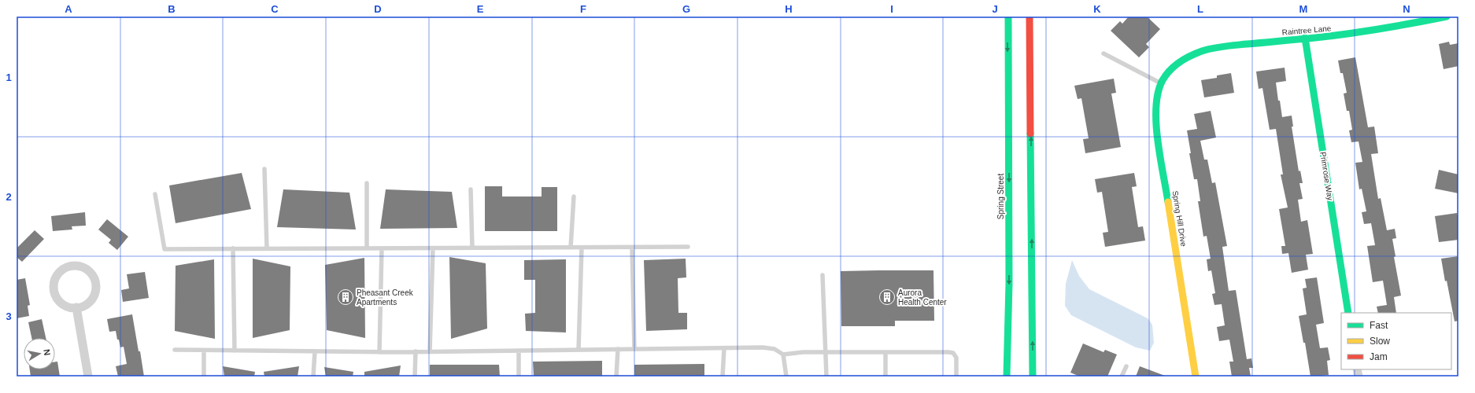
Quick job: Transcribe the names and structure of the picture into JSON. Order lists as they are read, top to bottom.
{
  "streets": {
    "street": [
      "Raintree Lane",
      "Primrose Way",
      "Spring Street",
      "Spring Hill Drive"
    ]
  },
  "crossings": [
    ["Raintree Lane", "Primrose Way"],
    ["Raintree Lane", "Spring Hill Drive"]
  ],
  "places": {
    "building": ["Pheasant Creek Apartments", "Aurora Health Center"]
  },
  "legend": ["Fast", "Slow", "Jam"],
  "north": "right",
  "grid": {
    "columns": [
      "A",
      "B",
      "C",
      "D",
      "E",
      "F",
      "G",
      "H",
      "I",
      "J",
      "K",
      "L",
      "M",
      "N"
    ],
    "rows": ["1", "2", "3"]
  }
}
